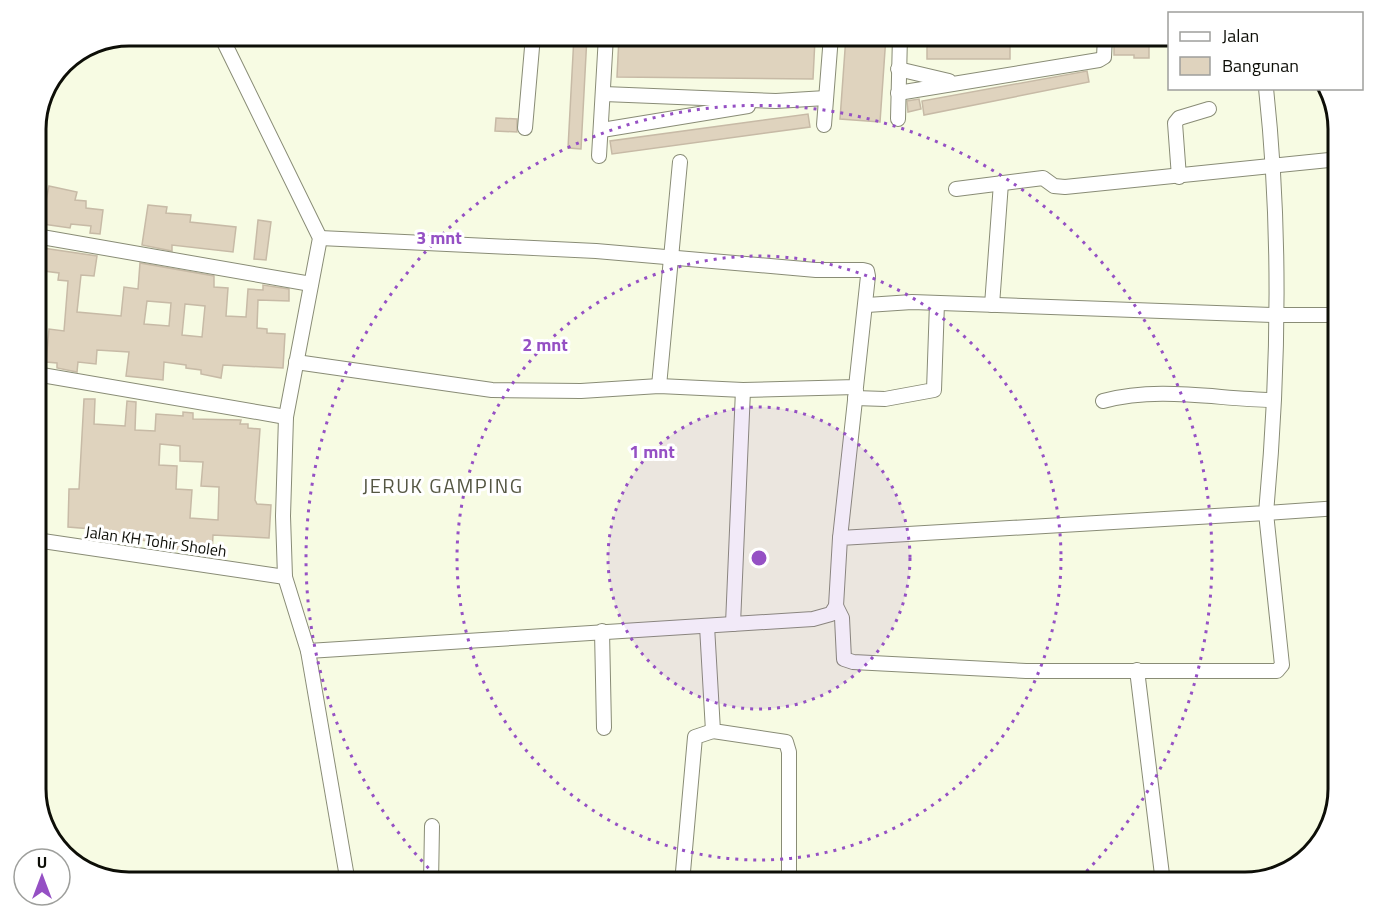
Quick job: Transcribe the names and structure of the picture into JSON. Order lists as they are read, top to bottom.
{
  "streets": {
    "street": ["Jalan KH Tohir Sholeh"]
  },
  "districts": ["JERUK GAMPING"],
  "legend": ["Jalan", "Bangunan"],
  "north": "top",
  "rings": ["3 mnt", "2 mnt", "1 mnt"]
}
